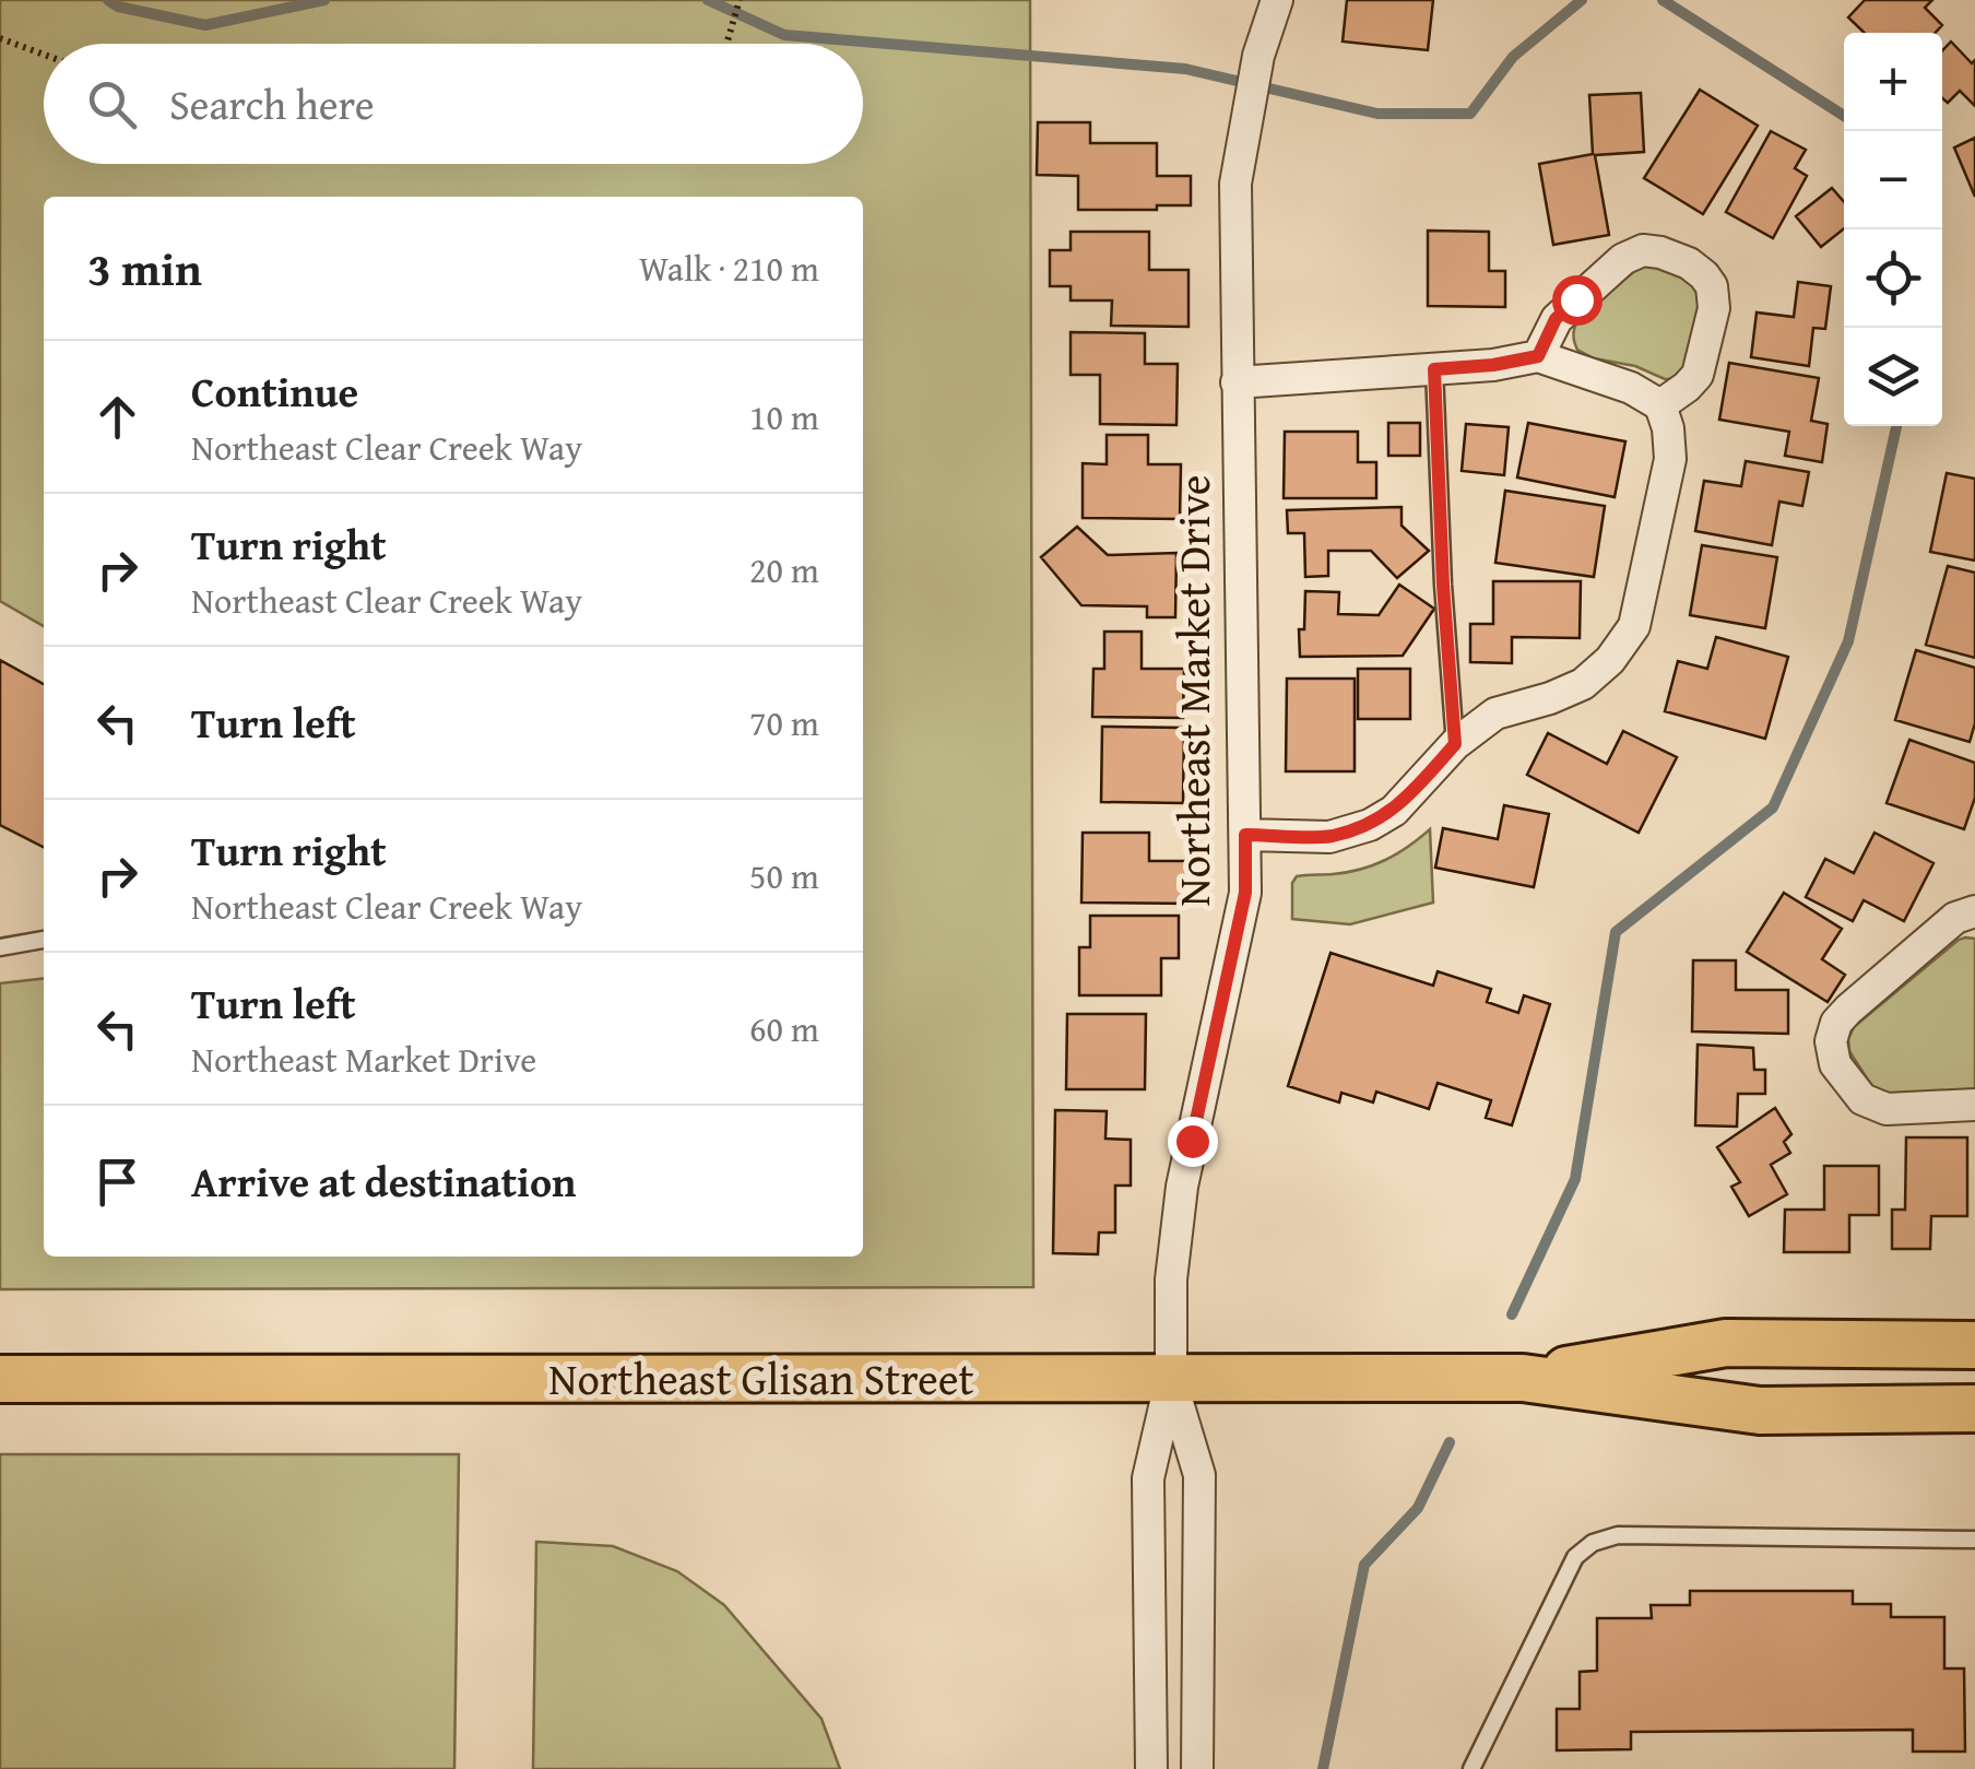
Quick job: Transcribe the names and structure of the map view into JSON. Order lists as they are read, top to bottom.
{
  "streets": {
    "main road": ["Northeast Glisan Street"],
    "street": ["Northeast Market Drive"]
  },
  "crossings": [
    ["Northeast Market Drive", "Northeast Glisan Street"]
  ],
  "page": {
    "map_buttons": ["+", "−"],
    "search": "Search here",
    "heading": ["3 min", "Walk · 210 m"],
    "list": [
      ["Continue", "Northeast Clear Creek Way", "10 m"],
      ["Turn right", "Northeast Clear Creek Way", "20 m"],
      ["Turn left", "70 m"],
      ["Turn right", "Northeast Clear Creek Way", "50 m"],
      ["Turn left", "Northeast Market Drive", "60 m"],
      "Arrive at destination"
    ]
  }
}
